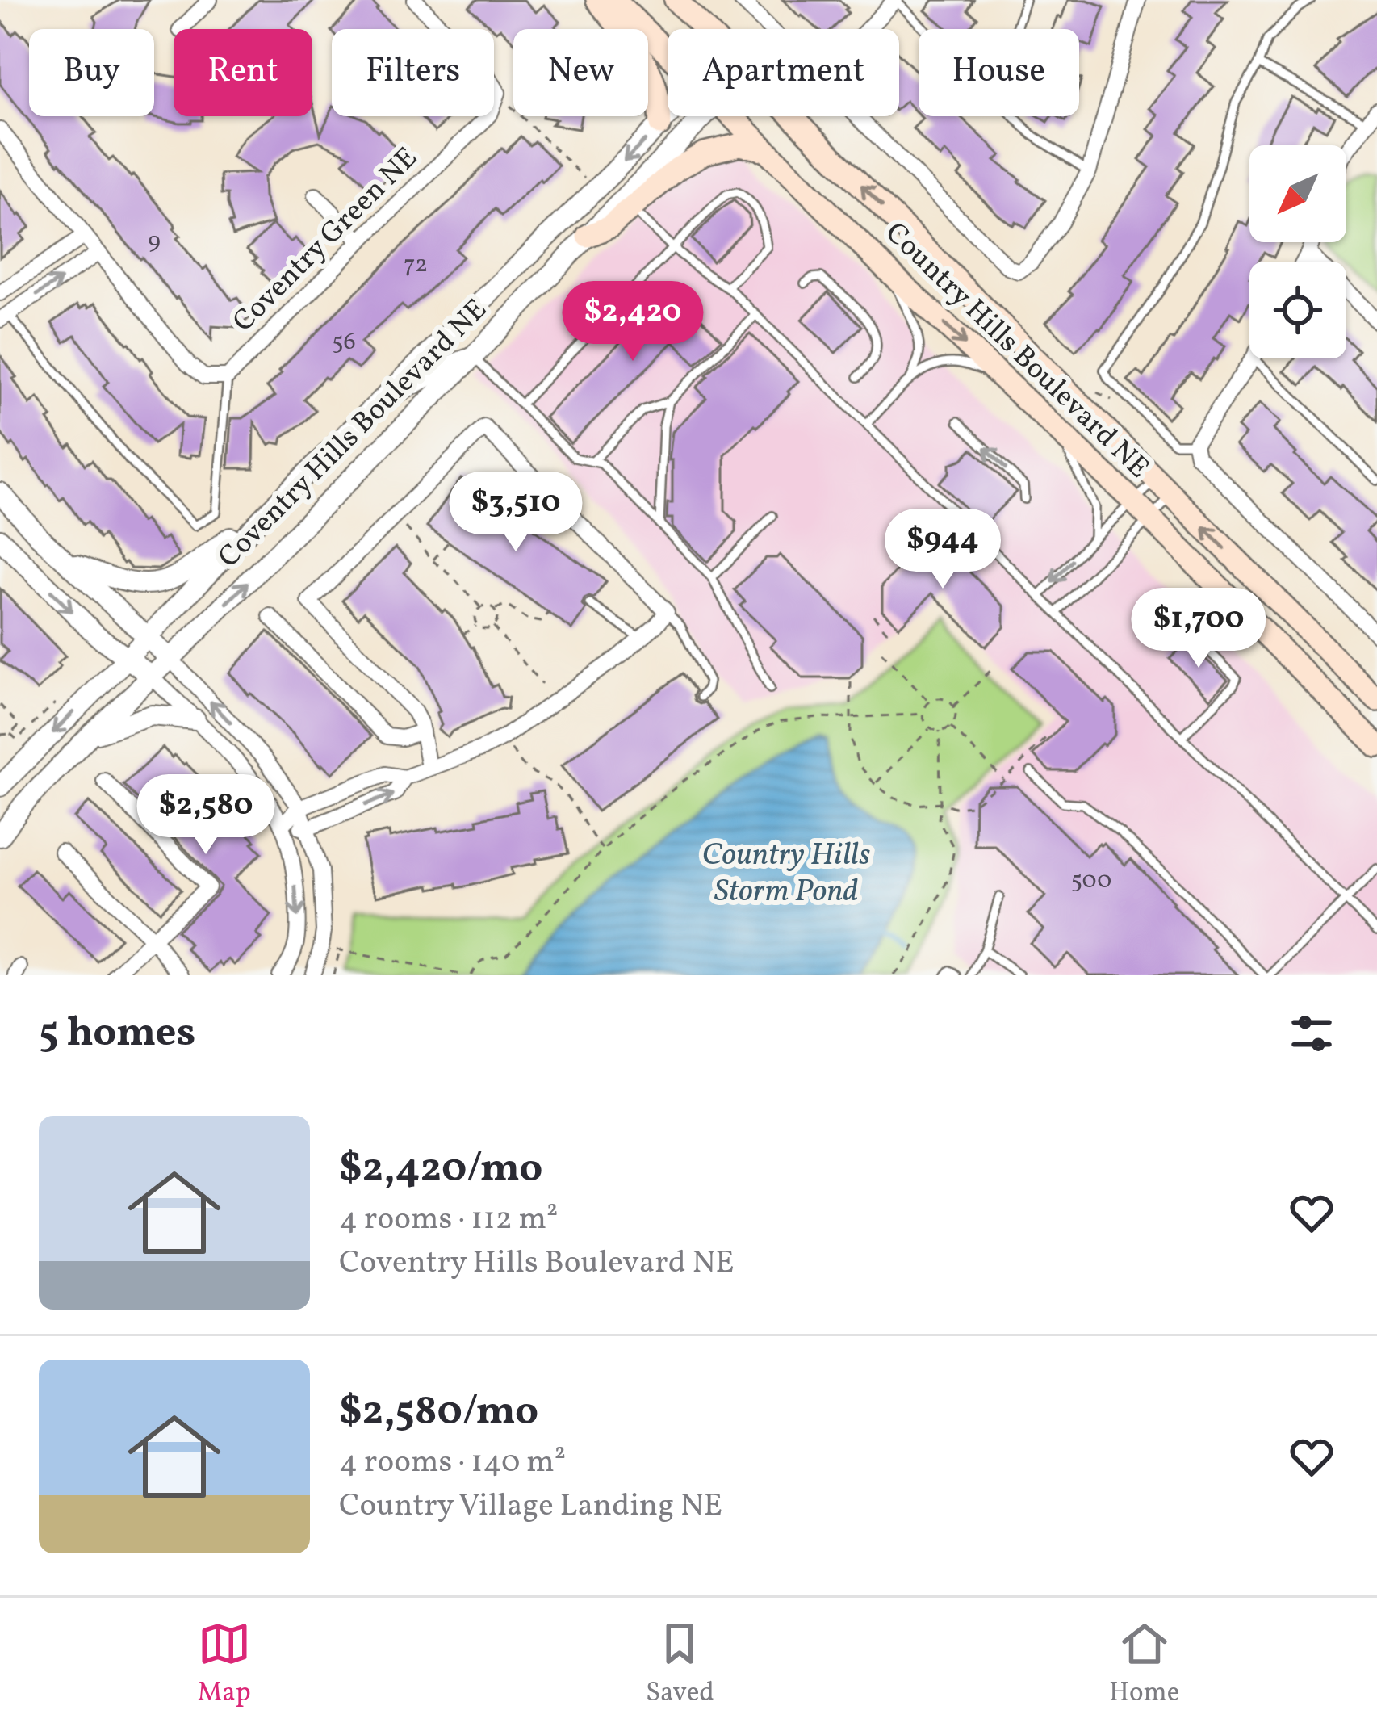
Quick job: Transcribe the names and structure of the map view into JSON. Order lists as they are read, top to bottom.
{
  "streets": {
    "main road": ["Country Hills Boulevard NE"],
    "street": ["Coventry Green NE", "Coventry Hills Boulevard NE"]
  },
  "water": ["Country Hills Storm Pond"],
  "house_numbers": [
    "9",
    "72",
    "56",
    "500"
  ],
  "north": "bottom left",
  "page": {
    "chip": [
      "Buy",
      "Rent",
      "Filters",
      "New",
      "Apartment",
      "House"
    ],
    "price": [
      "$2,420",
      "$3,510",
      "$944",
      "$1,700",
      "$2,580"
    ],
    "heading": "5 homes",
    "list": [
      {
        "name": "$2,420/mo",
        "note": "4 rooms · 112 m² · Coventry Hills Boulevard NE"
      },
      {
        "name": "$2,580/mo",
        "note": "4 rooms · 140 m² · Country Village Landing NE"
      }
    ],
    "tabs": ["Map", "Saved", "Home"]
  }
}
